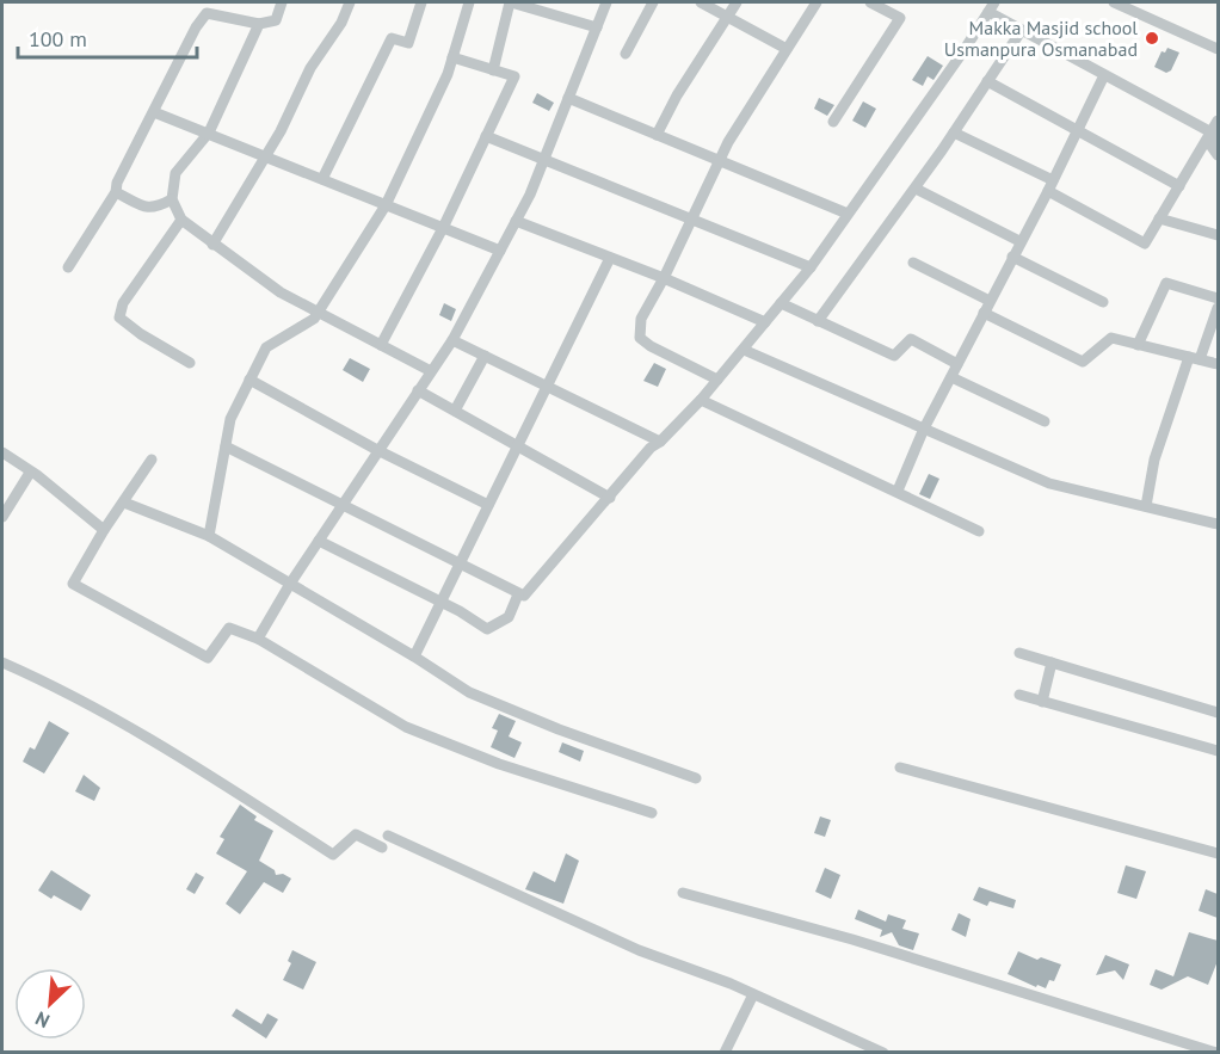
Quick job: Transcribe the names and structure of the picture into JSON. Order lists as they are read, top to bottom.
{
  "places": ["Makka Masjid school Usmanpura Osmanabad"],
  "scale_bar": "100 m",
  "north": "bottom left"
}
